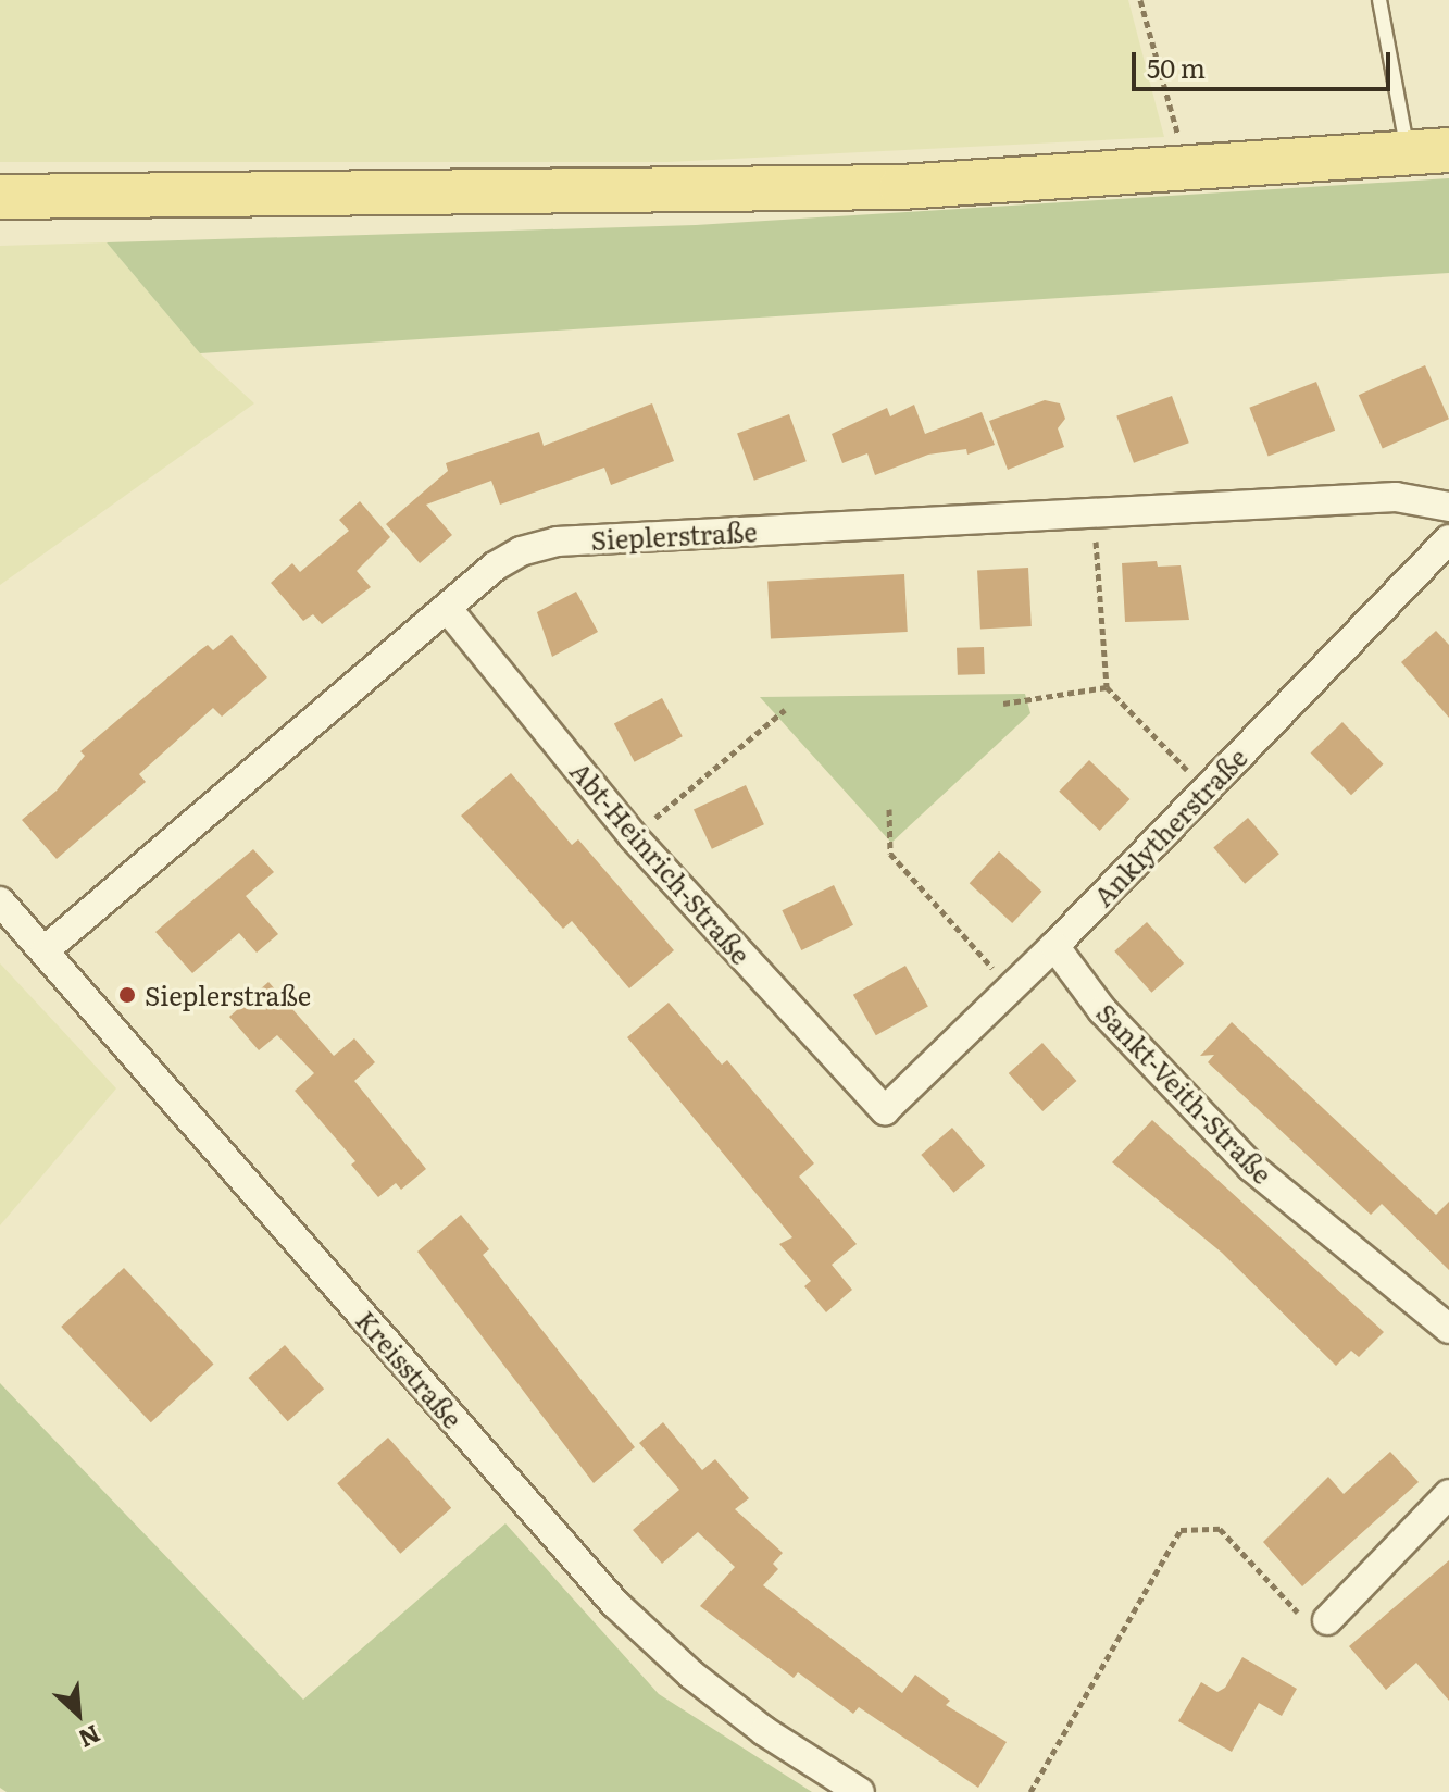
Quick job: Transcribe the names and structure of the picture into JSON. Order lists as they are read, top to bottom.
{
  "streets": {
    "street": [
      "Sieplerstraße",
      "Anklytherstraße",
      "Abt-Heinrich-Straße",
      "Sankt-Veith-Straße",
      "Kreisstraße"
    ]
  },
  "crossings": [
    ["Sieplerstraße", "Abt-Heinrich-Straße"],
    ["Sieplerstraße", "Kreisstraße"],
    ["Anklytherstraße", "Abt-Heinrich-Straße"],
    ["Anklytherstraße", "Sankt-Veith-Straße"]
  ],
  "places": ["Sieplerstraße"],
  "scale_bar": "50 m",
  "north": "bottom right"
}
